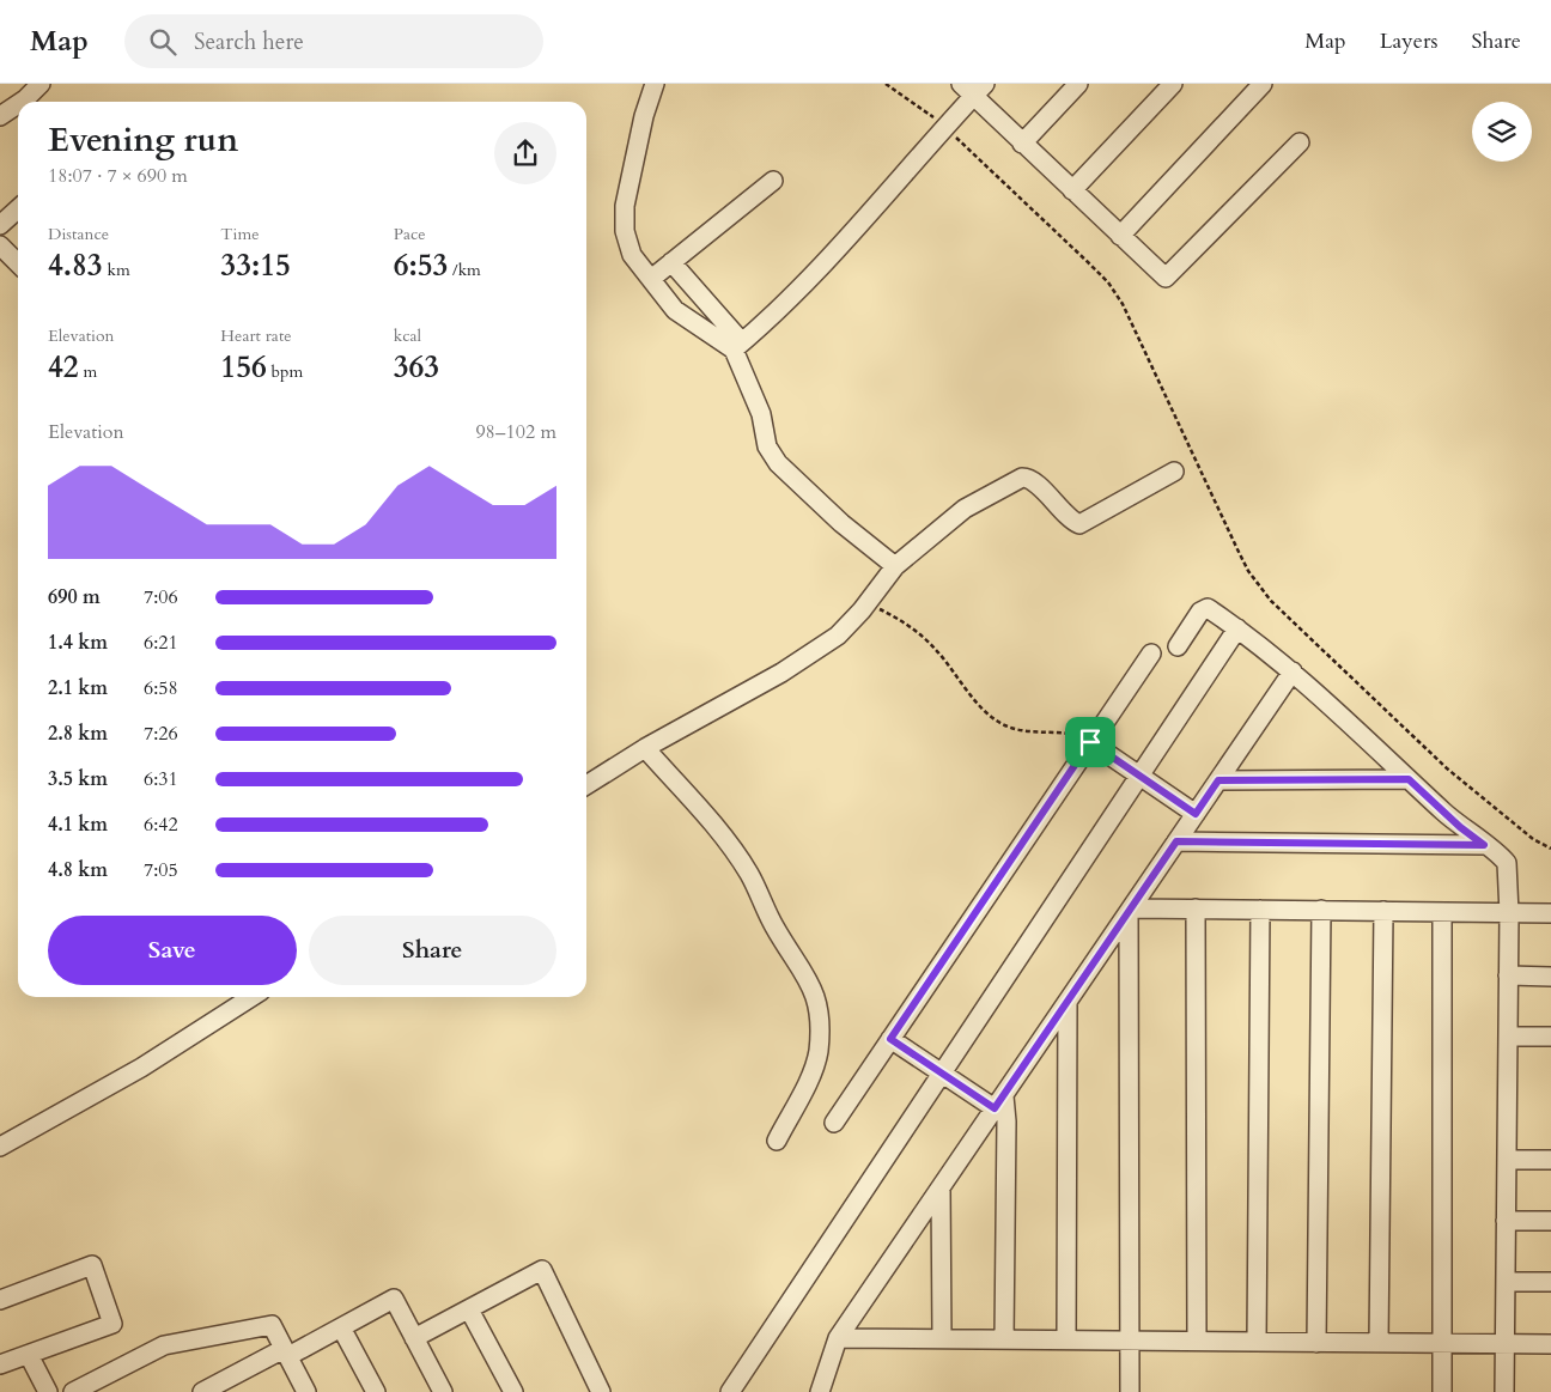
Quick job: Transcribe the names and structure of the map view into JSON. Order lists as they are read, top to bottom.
{
  "page": {
    "header": "Map",
    "search": "Search here",
    "nav": ["Map", "Layers", "Share"],
    "heading": ["Evening run", "18:07 · 7 × 690 m"],
    "stats": [
      ["Distance", "4.83 km"],
      ["Time", "33:15"],
      ["Pace", "6:53 /km"],
      ["Elevation", "42 m"],
      ["Heart rate", "156 bpm"],
      ["kcal", "363"]
    ],
    "chart": ["Elevation", "98–102 m"],
    "list": [
      {
        "name": "690 m",
        "note": "7:06"
      },
      {
        "name": "1.4 km",
        "note": "6:21"
      },
      {
        "name": "2.1 km",
        "note": "6:58"
      },
      {
        "name": "2.8 km",
        "note": "7:26"
      },
      {
        "name": "3.5 km",
        "note": "6:31"
      },
      {
        "name": "4.1 km",
        "note": "6:42"
      },
      {
        "name": "4.8 km",
        "note": "7:05"
      }
    ],
    "buttons": ["Save", "Share"]
  }
}
